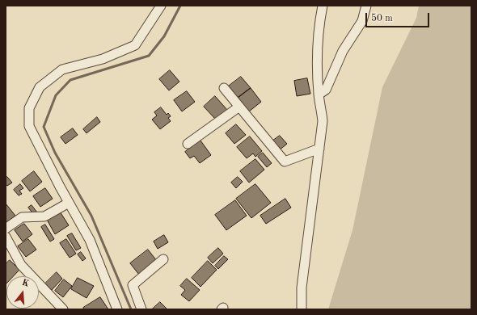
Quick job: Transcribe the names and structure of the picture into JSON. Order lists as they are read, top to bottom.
{
  "scale_bar": "50 m",
  "north": "top"
}
